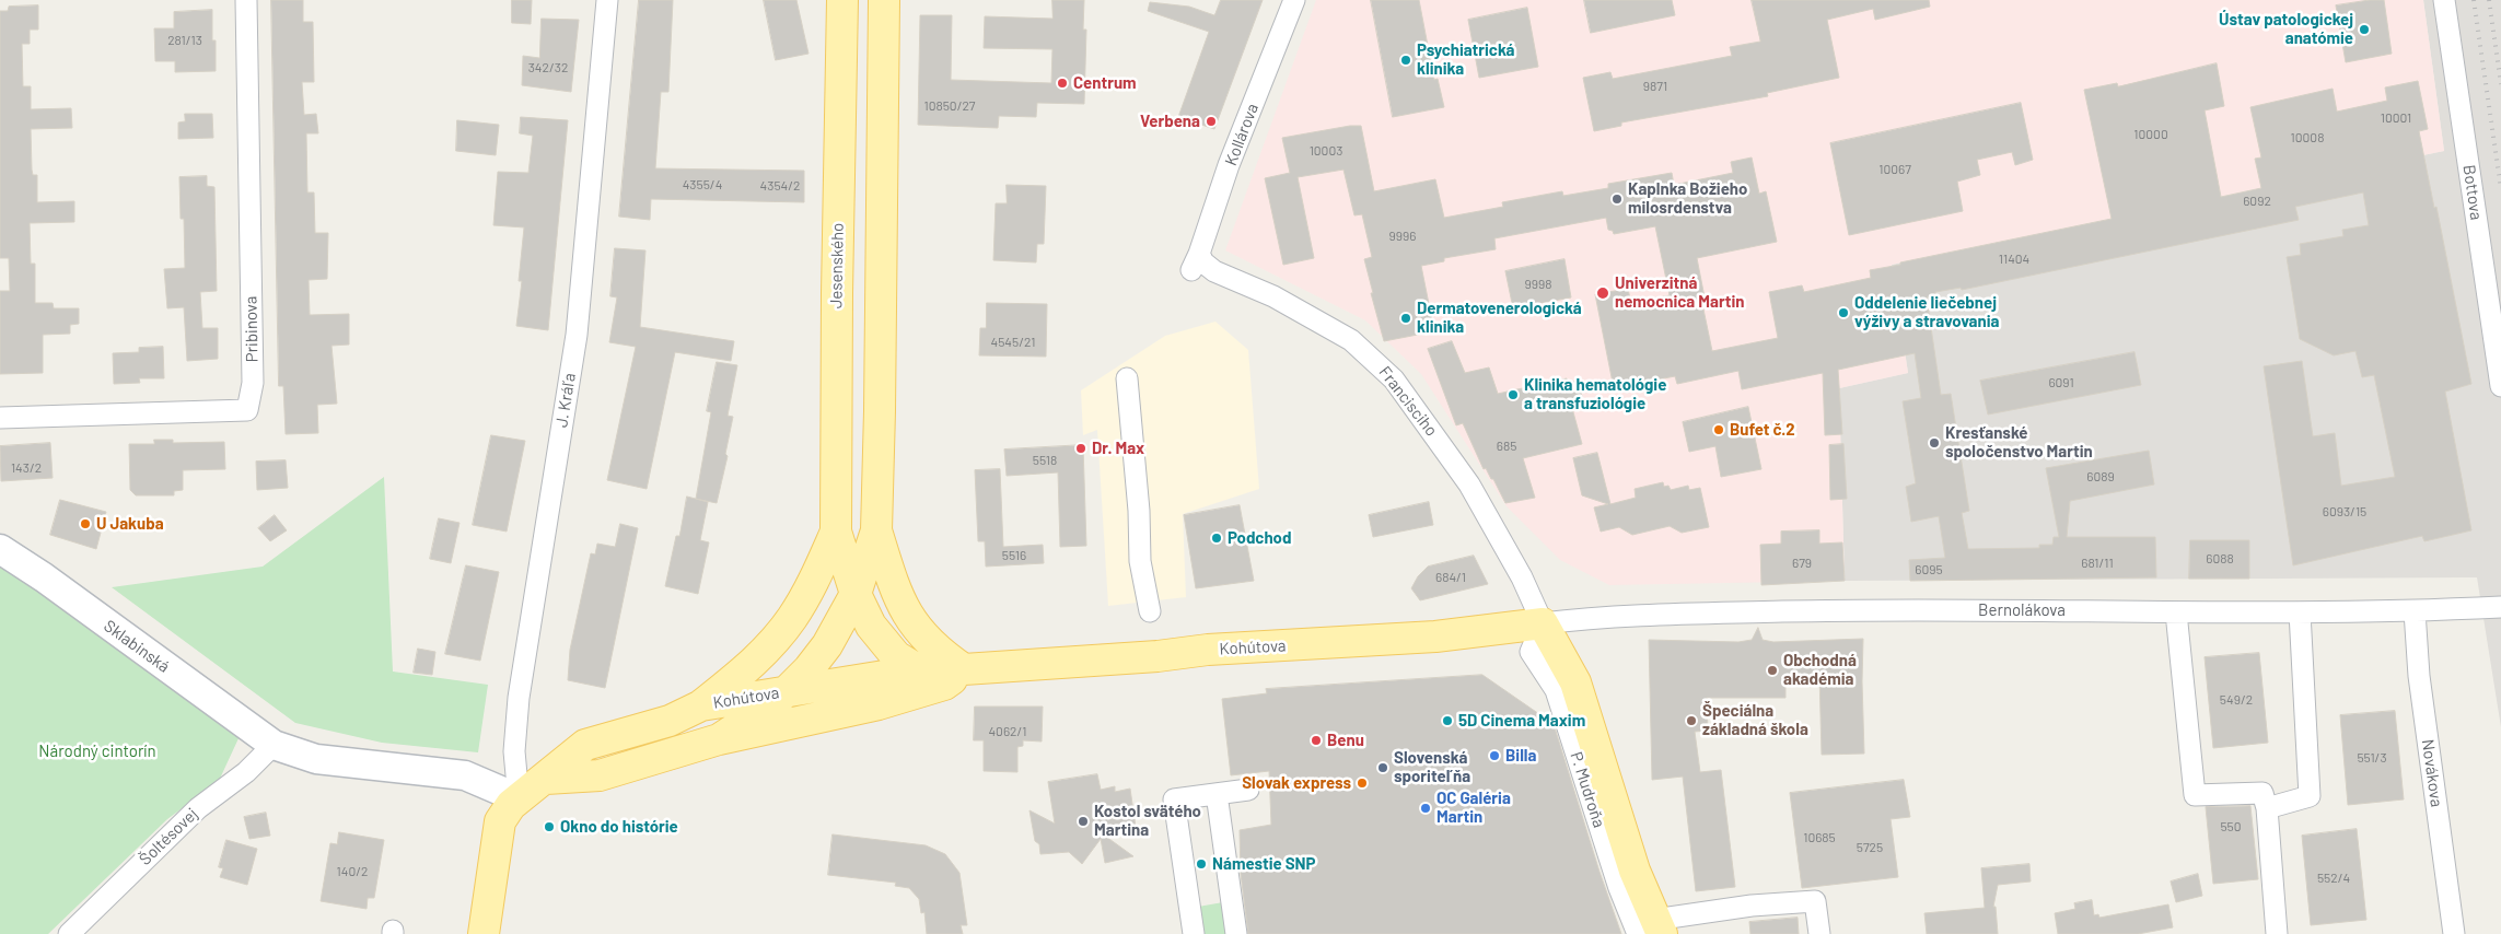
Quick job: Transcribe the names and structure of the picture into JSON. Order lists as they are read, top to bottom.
{
  "streets": {
    "main road": ["Jesenského", "Kohútova", "P. Mudroňa"],
    "street": [
      "Kollárova",
      "Bottova",
      "Pribinova",
      "J. Kráľa",
      "Francisciho",
      "Bernolákova",
      "Sklabinská",
      "Novákova",
      "Šoltésovej"
    ]
  },
  "crossings": [
    ["Kollárova", "Francisciho"],
    ["Jesenského", "Kohútova"],
    ["J. Kráľa", "Sklabinská"],
    ["J. Kráľa", "Kohútova"],
    ["Francisciho", "Bernolákova"],
    ["Francisciho", "Kohútova"],
    ["Francisciho", "P. Mudroňa"],
    ["Bernolákova", "Kohútova"],
    ["Bernolákova", "Novákova"],
    ["Bernolákova", "P. Mudroňa"],
    ["Sklabinská", "Kohútova"],
    ["Sklabinská", "Šoltésovej"],
    ["Kohútova", "P. Mudroňa"]
  ],
  "parks": ["Národný cintorín"],
  "places": [
    "Ústav patologickej anatómie",
    "Psychiatrická klinika",
    "Centrum",
    "Verbena",
    "Kaplnka Božieho milosrdenstva",
    "Univerzitná nemocnica Martin",
    "Oddelenie liečebnej výživy a stravovania",
    "Dermatovenerologická klinika",
    "Klinika hematológie a transfuziológie",
    "Bufet č.2",
    "Kresťanské spoločenstvo Martin",
    "Dr. Max",
    "U Jakuba",
    "Podchod",
    "Obchodná akadémia",
    "5D Cinema Maxim",
    "Špeciálna základná škola",
    "Benu",
    "Billa",
    "Slovenská sporiteľňa",
    "Slovak express",
    "OC Galéria Martin",
    "Kostol svätého Martina",
    "Okno do histórie",
    "Námestie SNP"
  ],
  "house_numbers": [
    "281/13",
    "342/32",
    "9871",
    "10850/27",
    "10001",
    "10000",
    "10008",
    "10003",
    "10067",
    "4355/4",
    "4354/2",
    "6092",
    "9996",
    "11404",
    "9998",
    "4545/21",
    "6091",
    "685",
    "5518",
    "143/2",
    "6089",
    "6093/15",
    "5516",
    "6088",
    "679",
    "681/11",
    "6095",
    "684/1",
    "549/2",
    "4062/1",
    "551/3",
    "550",
    "10685",
    "5725",
    "140/2",
    "552/4"
  ]
}
